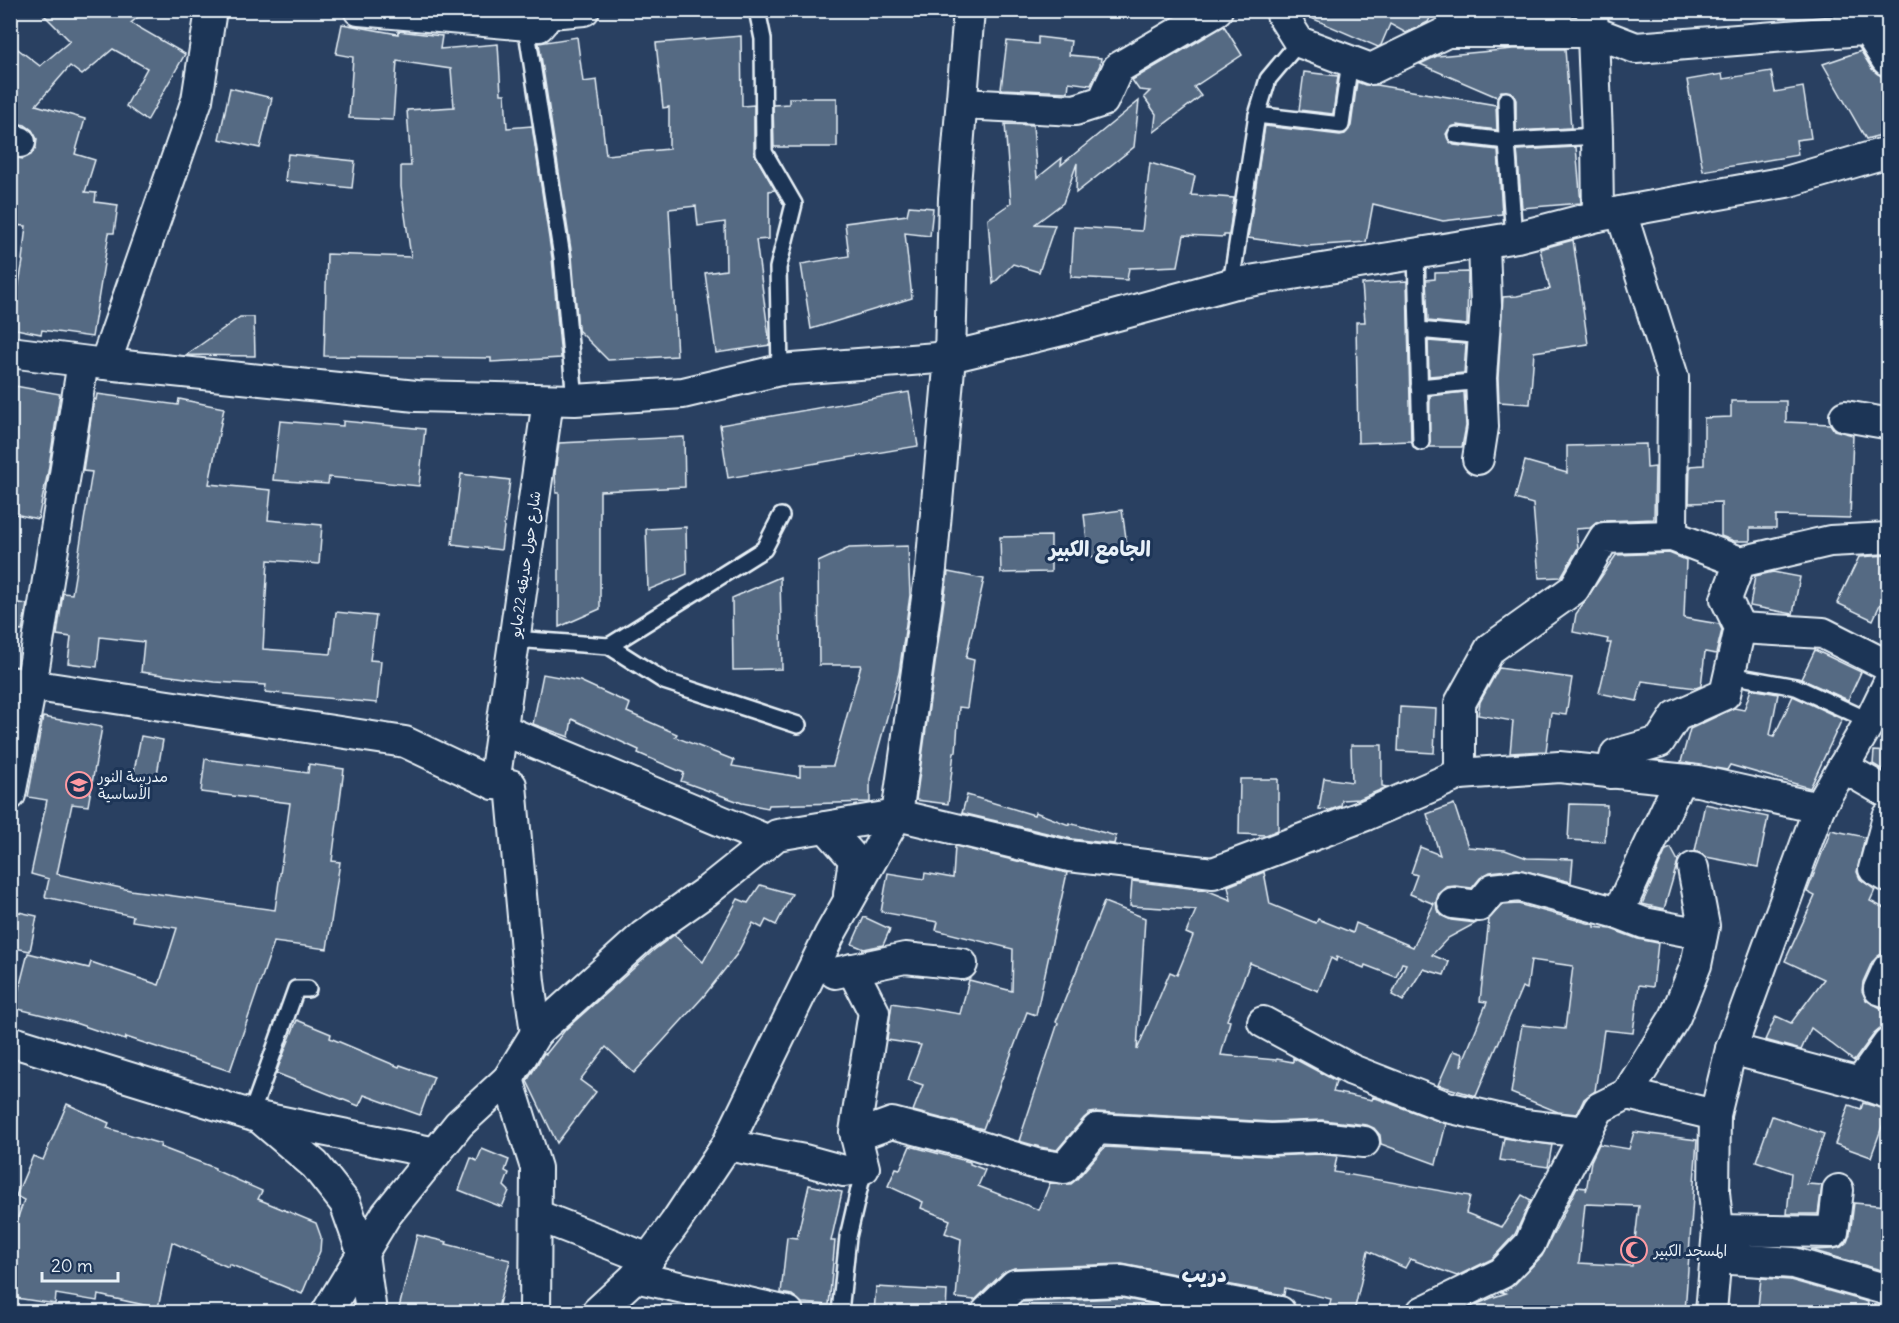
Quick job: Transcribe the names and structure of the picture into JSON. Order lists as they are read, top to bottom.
{
  "streets": {
    "street": ["شارع حول حديقه 22مايو"]
  },
  "districts": ["الجامع الكبير", "دريب"],
  "places": {
    "school or university": ["مدرسة النور الأساسية"],
    "mosque": ["المسجد الكبير"]
  },
  "scale_bar": "20 m"
}
